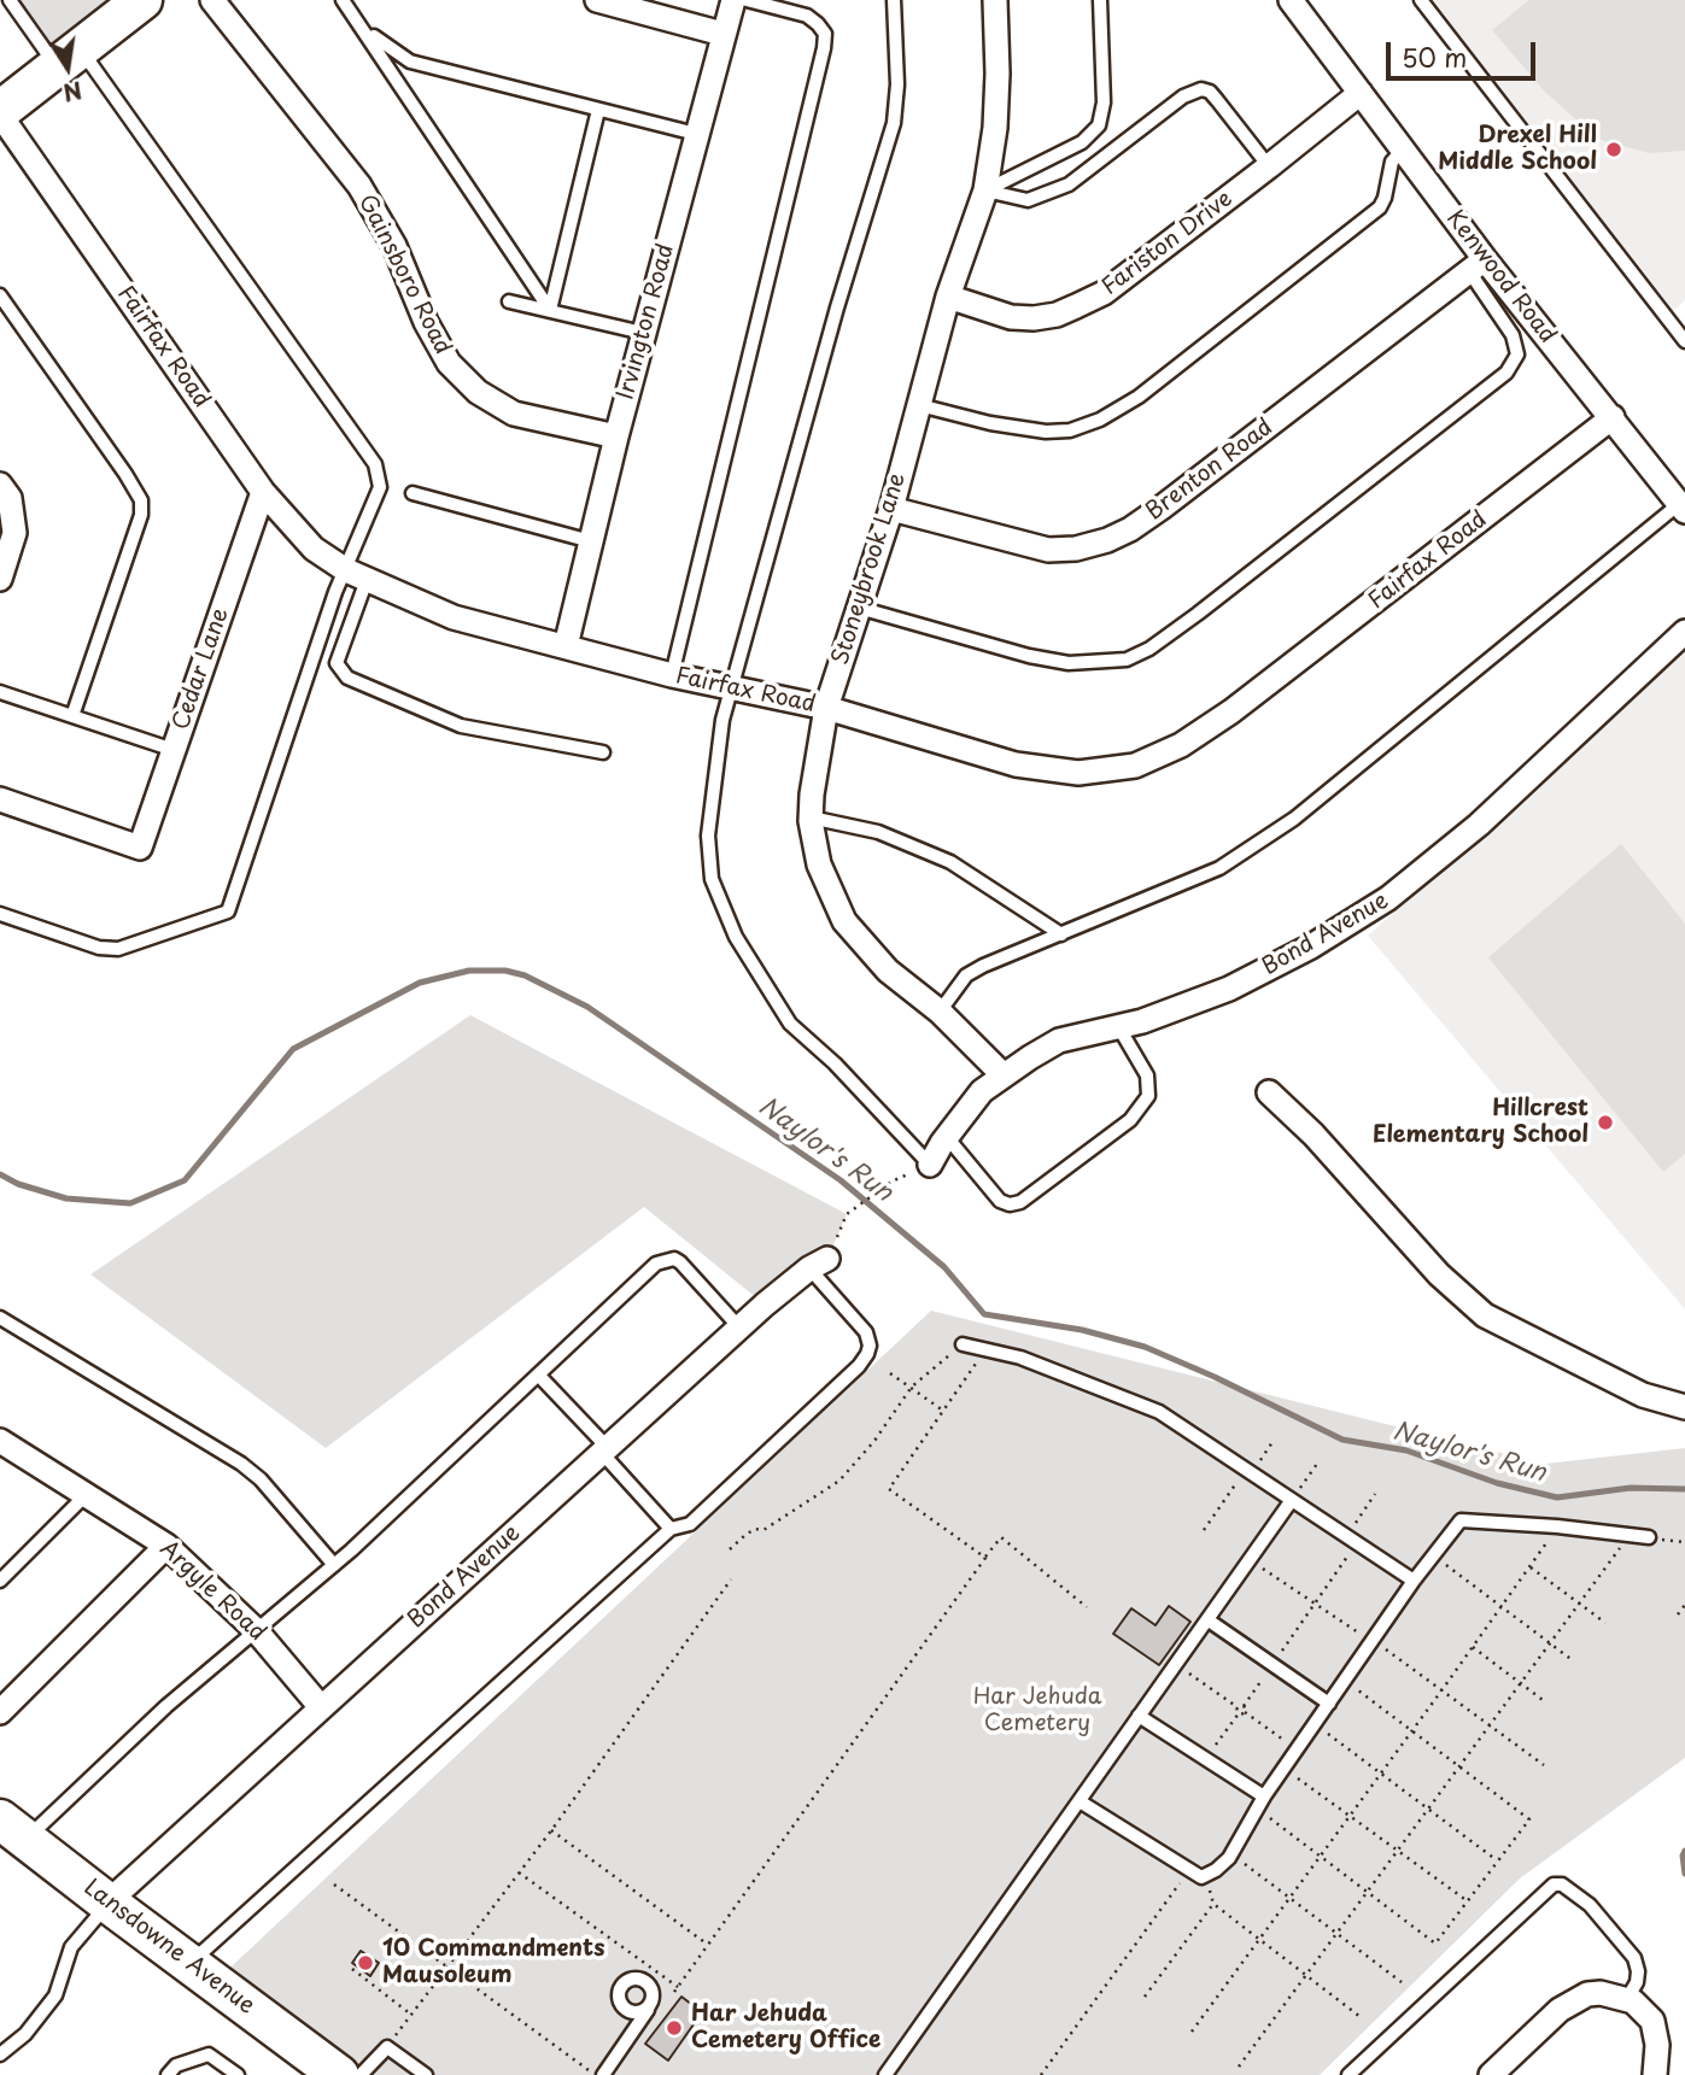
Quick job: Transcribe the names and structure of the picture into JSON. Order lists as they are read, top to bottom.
{
  "streets": {
    "main road": ["Lansdowne Avenue"],
    "street": [
      "Fariston Drive",
      "Gainsboro Road",
      "Kenwood Road",
      "Irvington Road",
      "Fairfax Road",
      "Brenton Road",
      "Stoneybrook Lane",
      "Cedar Lane",
      "Bond Avenue",
      "Argyle Road"
    ]
  },
  "crossings": [
    ["Fariston Drive", "Kenwood Road"],
    ["Fariston Drive", "Stoneybrook Lane"],
    ["Gainsboro Road", "Irvington Road"],
    ["Kenwood Road", "Fairfax Road"],
    ["Kenwood Road", "Brenton Road"],
    ["Irvington Road", "Fairfax Road"],
    ["Fairfax Road", "Stoneybrook Lane"],
    ["Fairfax Road", "Cedar Lane"],
    ["Brenton Road", "Stoneybrook Lane"],
    ["Stoneybrook Lane", "Bond Avenue"],
    ["Bond Avenue", "Argyle Road"],
    ["Bond Avenue", "Lansdowne Avenue"]
  ],
  "water": ["Naylor's Run"],
  "parks": ["Har Jehuda Cemetery"],
  "places": [
    "Drexel Hill Middle School",
    "Hillcrest Elementary School",
    "10 Commandments Mausoleum",
    "Har Jehuda Cemetery Office"
  ],
  "scale_bar": "50 m",
  "north": "bottom"
}
